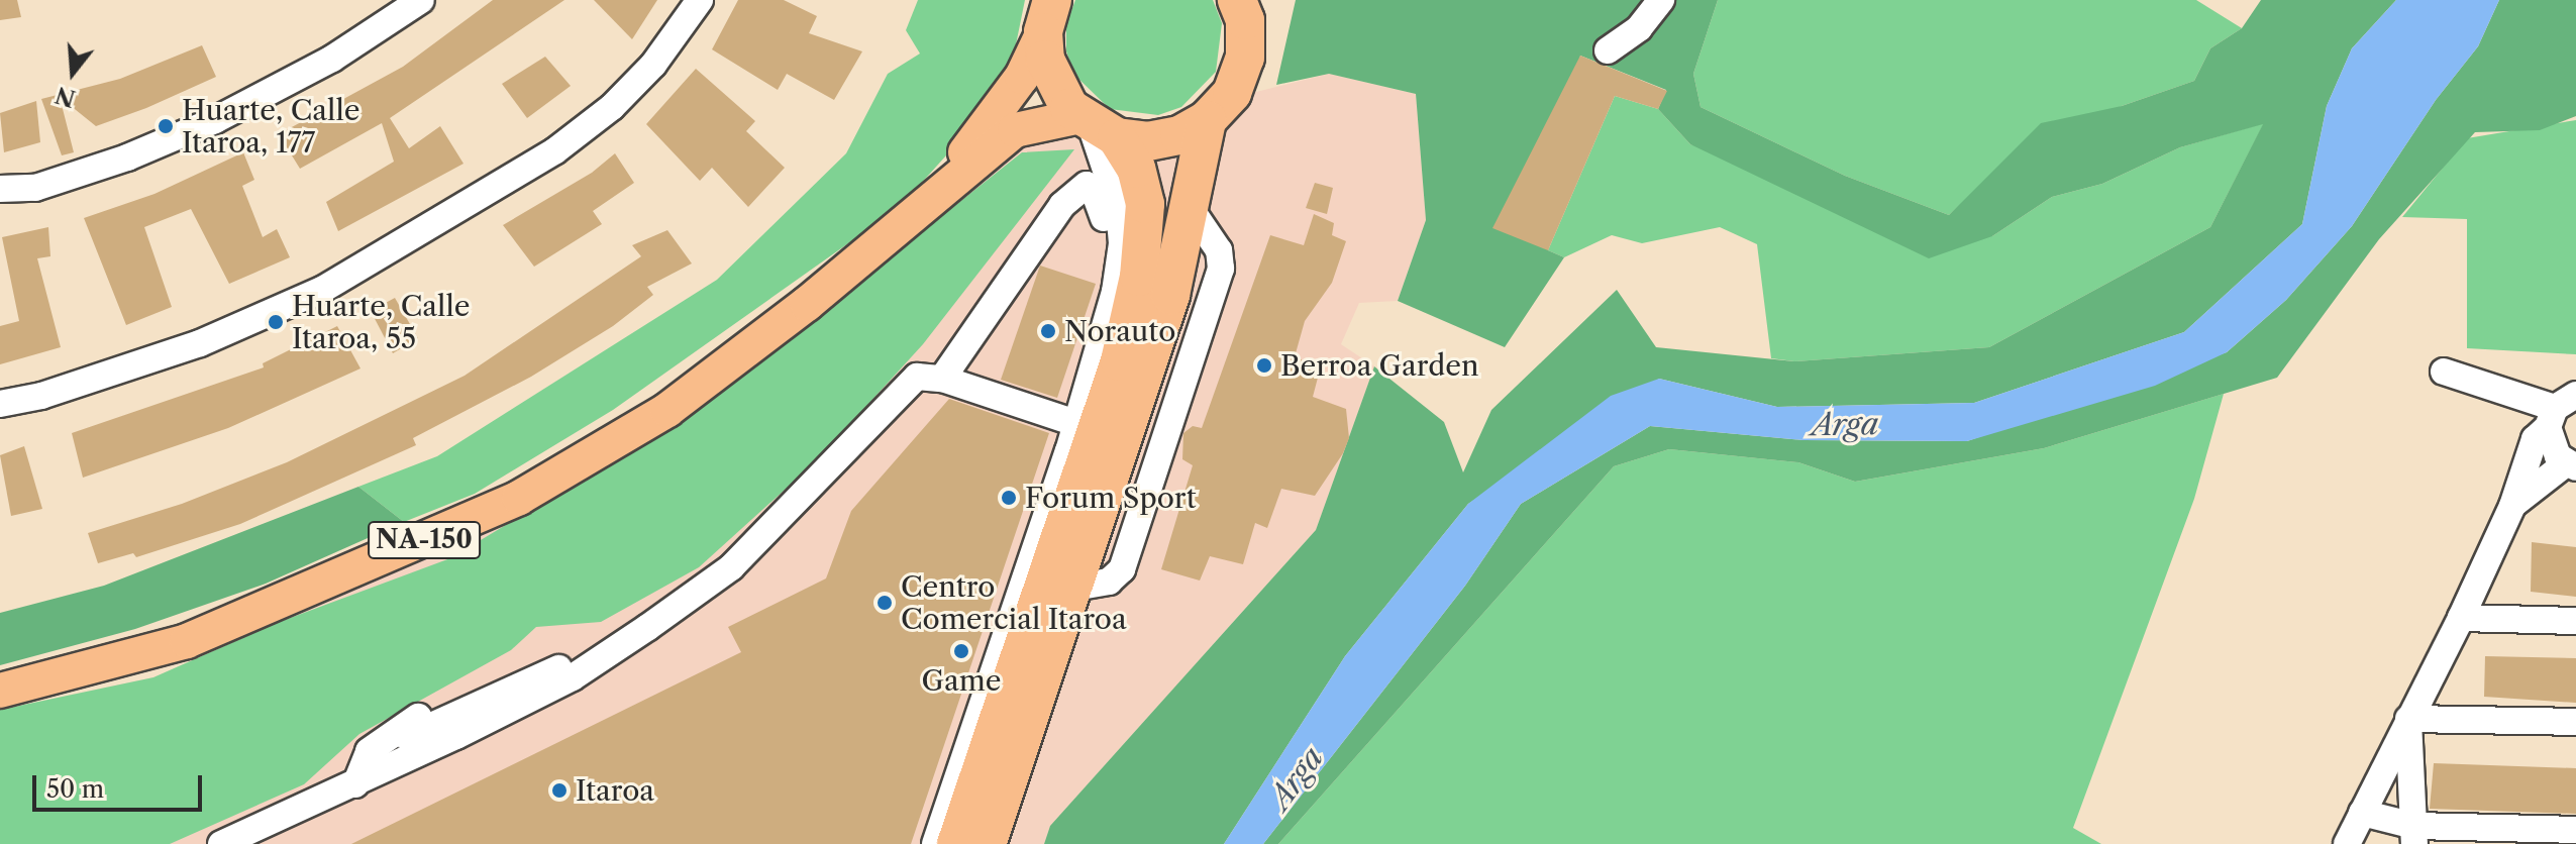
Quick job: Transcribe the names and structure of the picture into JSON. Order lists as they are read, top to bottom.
{
  "streets": {
    "main road": ["NA-150"]
  },
  "water": ["Arga"],
  "places": [
    "Huarte, Calle Itaroa, 177",
    "Huarte, Calle Itaroa, 55",
    "Norauto",
    "Berroa Garden",
    "Forum Sport",
    "Centro Comercial Itaroa",
    "Game",
    "Itaroa"
  ],
  "scale_bar": "50 m",
  "north": "bottom"
}
